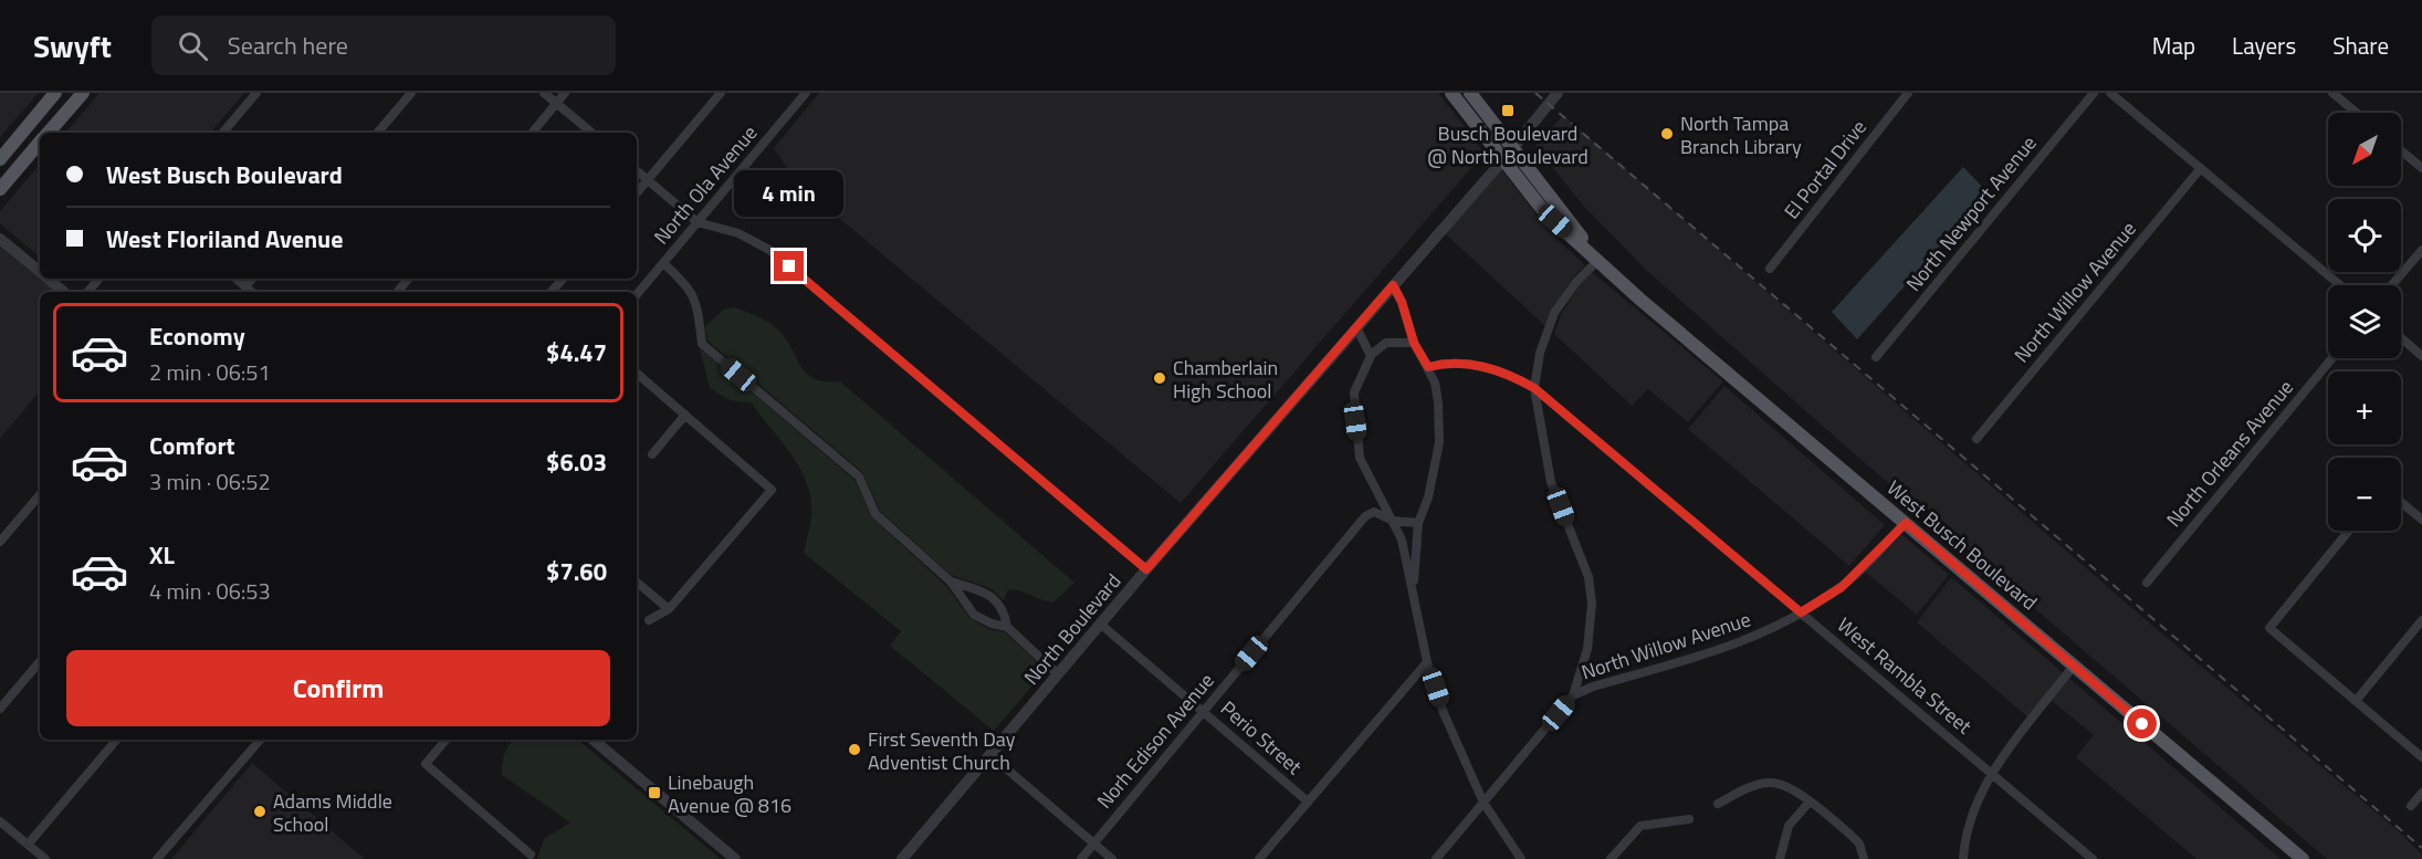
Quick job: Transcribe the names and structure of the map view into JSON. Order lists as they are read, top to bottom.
{
  "streets": {
    "main road": ["West Busch Boulevard"],
    "street": [
      "El Portal Drive",
      "North Ola Avenue",
      "North Newport Avenue",
      "North Willow Avenue",
      "North Orleans Avenue",
      "North Boulevard",
      "West Rambla Street",
      "Perio Street",
      "Norh Edison Avenue"
    ]
  },
  "crossings": [
    ["North Willow Avenue", "West Busch Boulevard"],
    ["North Willow Avenue", "West Rambla Street"],
    ["West Busch Boulevard", "North Boulevard"],
    ["North Boulevard", "Perio Street"],
    ["Perio Street", "Norh Edison Avenue"]
  ],
  "places": {
    "transit": ["Busch Boulevard @ North Boulevard", "Linebaugh Avenue @ 816"],
    "other": [
      "North Tampa Branch Library",
      "Chamberlain High School",
      "First Seventh Day Adventist Church",
      "Adams Middle School"
    ]
  },
  "north": "bottom left",
  "page": {
    "header": "Swyft",
    "search": "Search here",
    "nav": ["Map", "Layers", "Share"],
    "map_buttons": ["+", "−"],
    "banner": ["West Busch Boulevard", "West Floriland Avenue"],
    "bubble": "4 min",
    "list": [
      {
        "name": "Economy",
        "note": "2 min · 06:51",
        "value": "$4.47"
      },
      {
        "name": "Comfort",
        "note": "3 min · 06:52",
        "value": "$6.03"
      },
      {
        "name": "XL",
        "note": "4 min · 06:53",
        "value": "$7.60"
      }
    ],
    "buttons": "Confirm"
  }
}
